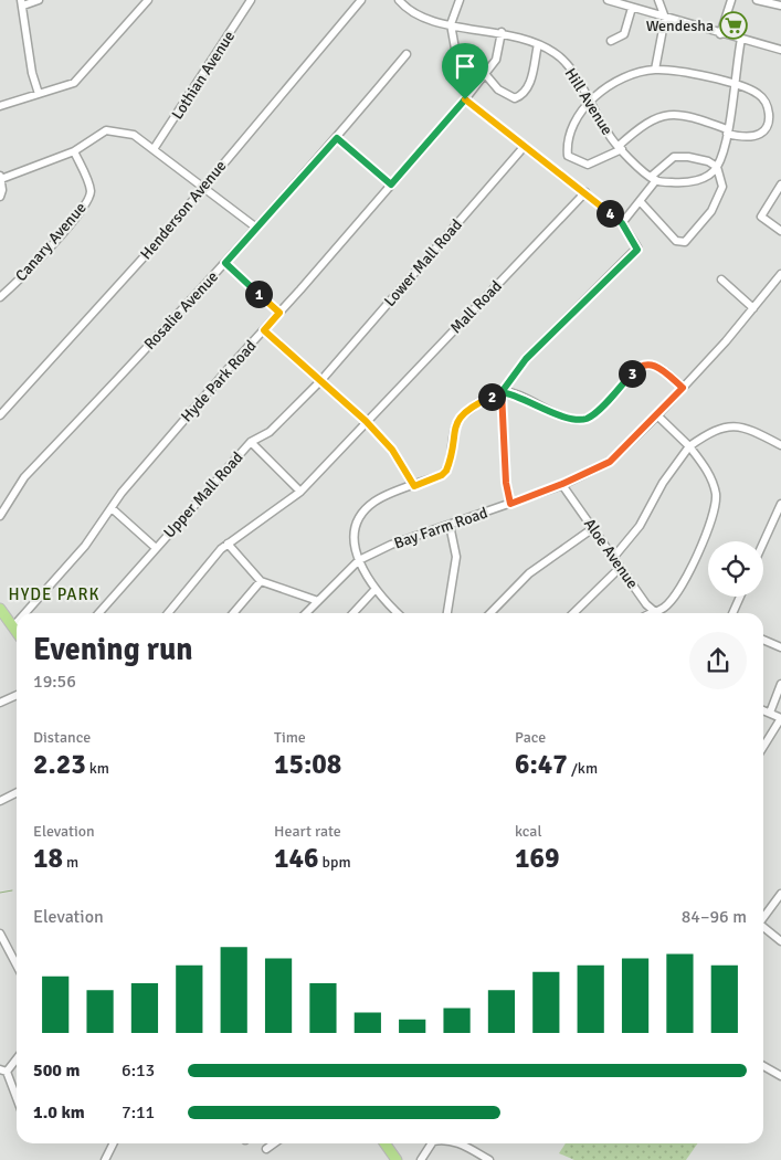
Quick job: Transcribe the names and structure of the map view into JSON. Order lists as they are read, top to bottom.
{
  "streets": {
    "street": [
      "Lothian Avenue",
      "Hill Avenue",
      "Henderson Avenue",
      "Canary Avenue",
      "Lower Mall Road",
      "Mall Road",
      "Rosalie Avenue",
      "Hyde Park Road",
      "Upper Mall Road",
      "Bay Farm Road",
      "Aloe Avenue"
    ]
  },
  "crossings": [
    ["Hill Avenue", "Hyde Park Road"],
    ["Lower Mall Road", "Upper Mall Road"],
    ["Bay Farm Road", "Aloe Avenue"]
  ],
  "districts": ["HYDE PARK"],
  "places": {
    "supermarket": ["Wendesha"]
  },
  "page": {
    "pins": [
      "4",
      "1",
      "3",
      "2"
    ],
    "heading": ["Evening run", "19:56"],
    "stats": [
      ["Distance", "2.23 km"],
      ["Time", "15:08"],
      ["Pace", "6:47 /km"],
      ["Elevation", "18 m"],
      ["Heart rate", "146 bpm"],
      ["kcal", "169"]
    ],
    "chart": ["Elevation", "84–96 m"],
    "list": [
      {
        "name": "500 m",
        "note": "6:13"
      },
      {
        "name": "1.0 km",
        "note": "7:11"
      }
    ]
  }
}
